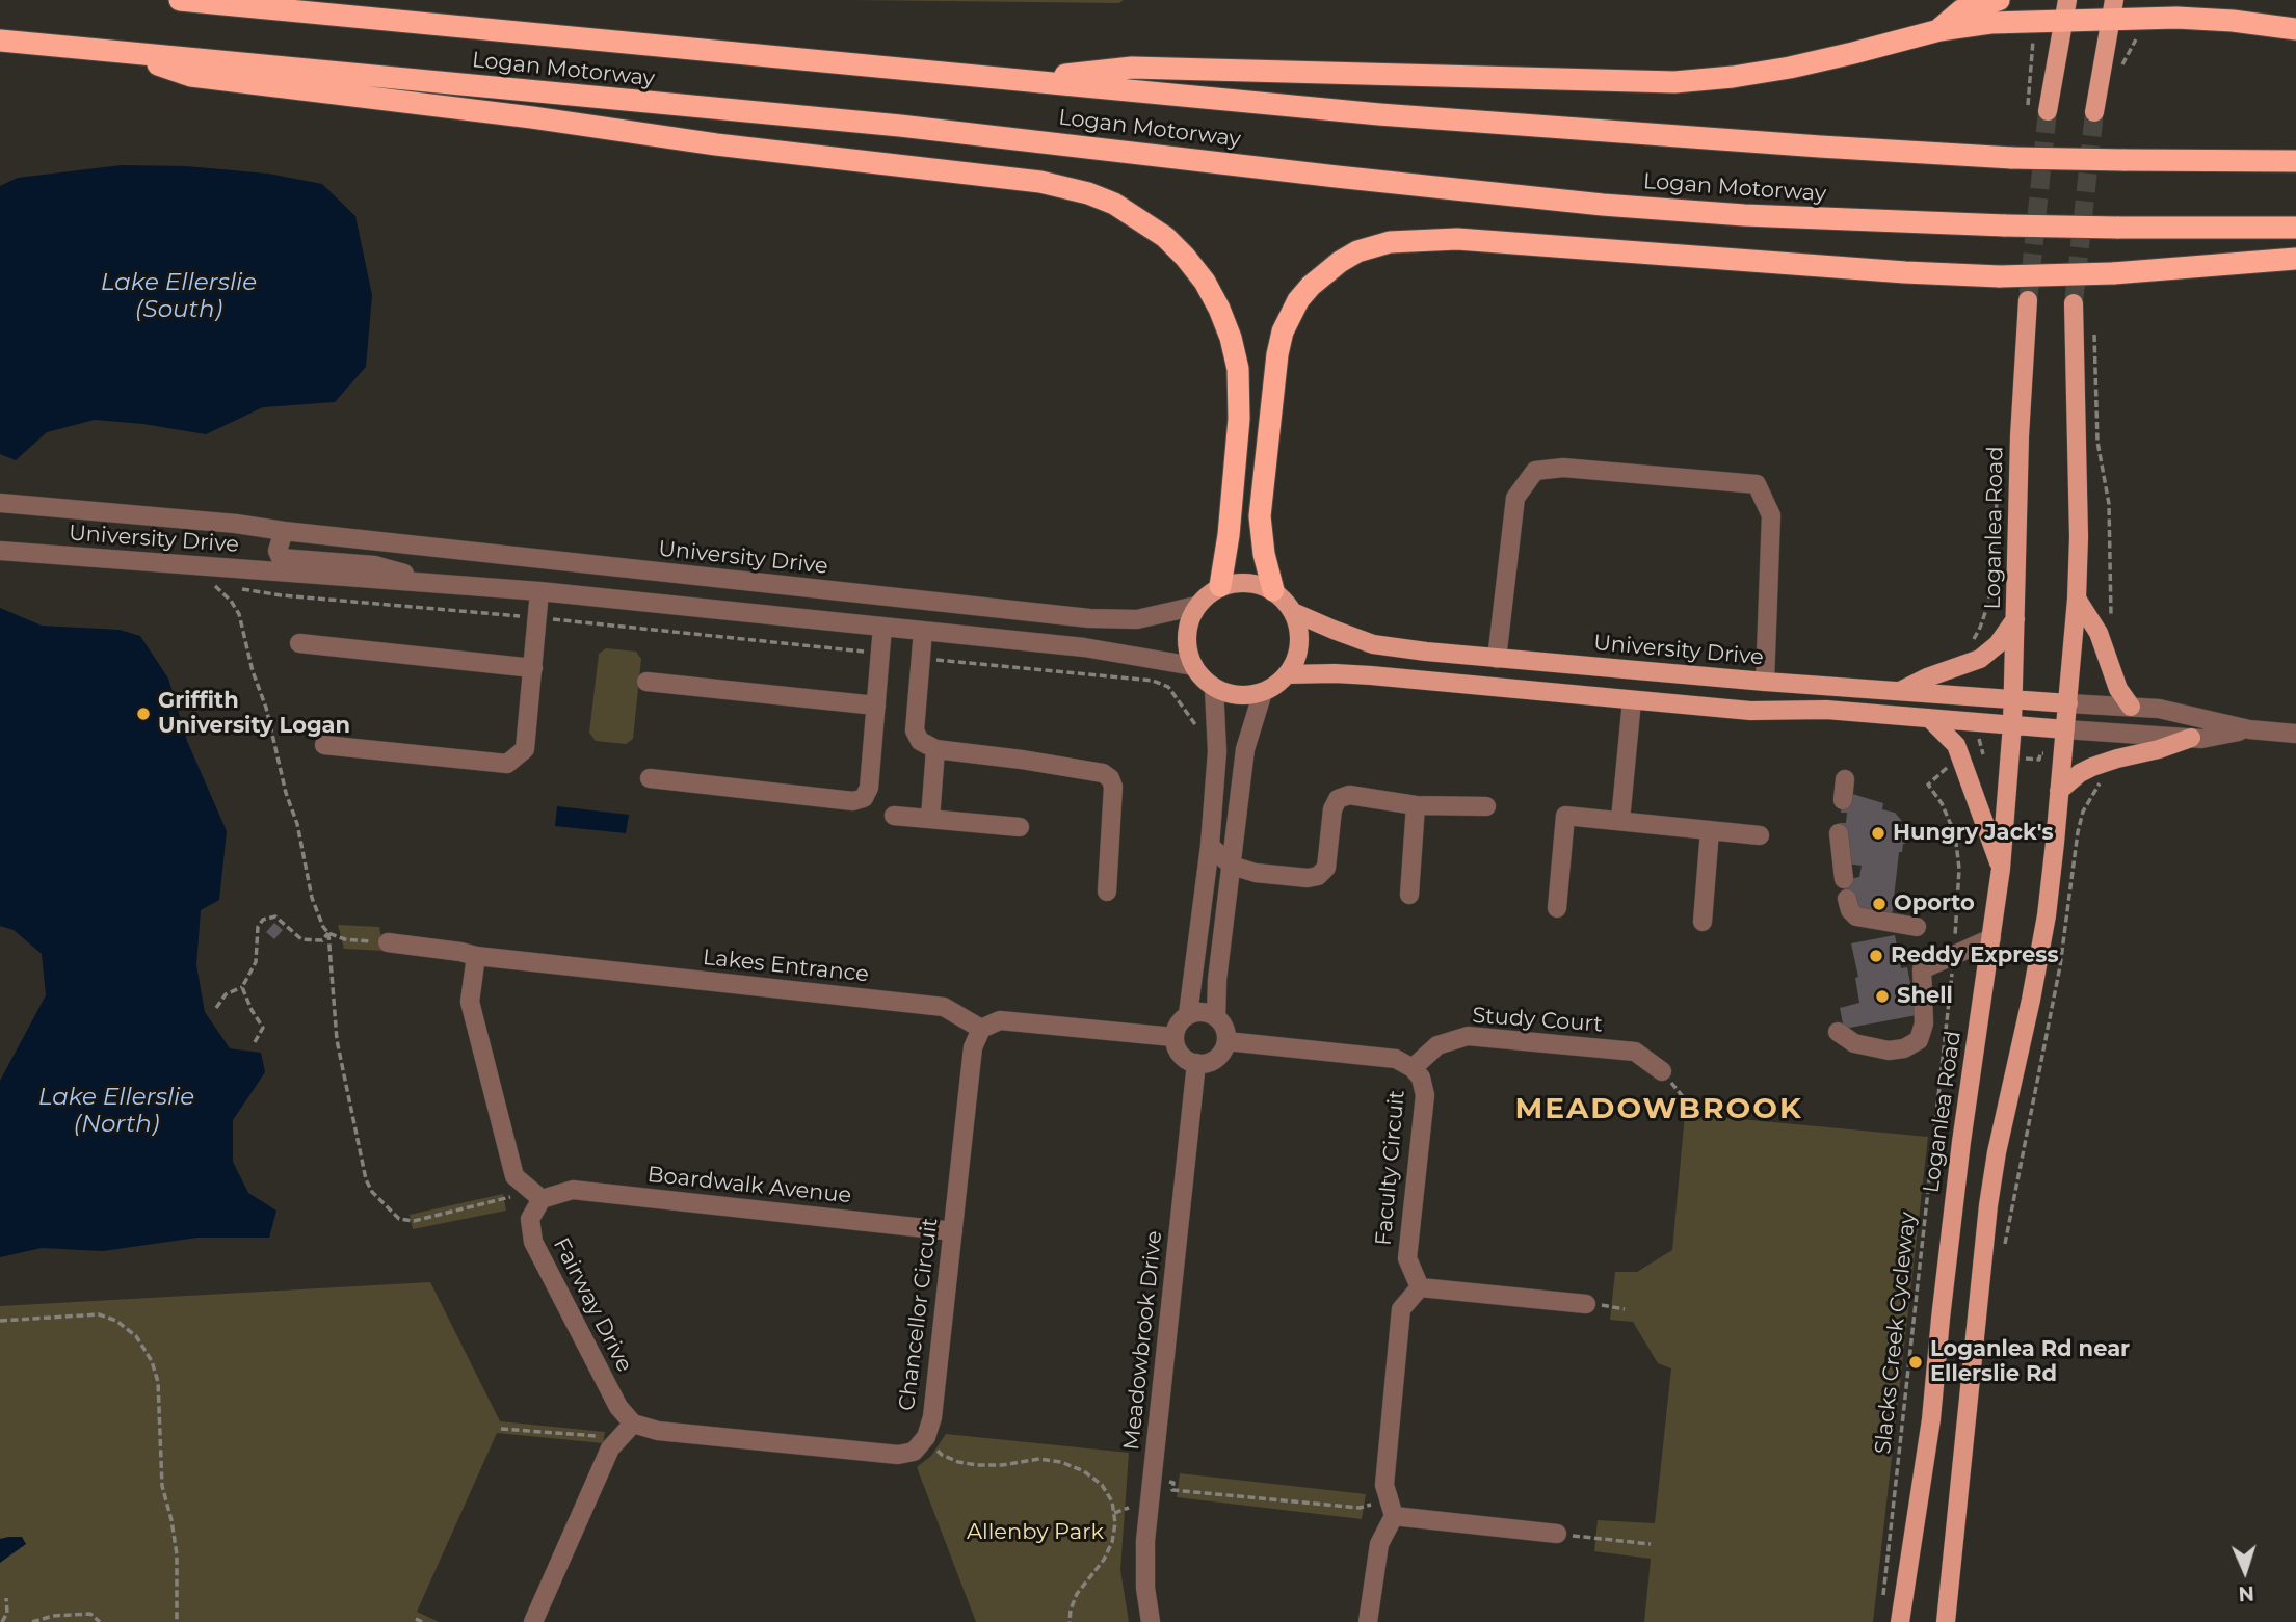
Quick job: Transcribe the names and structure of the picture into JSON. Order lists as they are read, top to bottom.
{
  "streets": {
    "highway": ["Logan Motorway"],
    "main road": ["Loganlea Road", "University Drive"],
    "street": [
      "Lakes Entrance",
      "Study Court",
      "Faculty Circuit",
      "Boardwalk Avenue",
      "Fairway Drive",
      "Chancellor Circuit",
      "Meadowbrook Drive"
    ],
    "path": ["Slacks Creek Cycleway"]
  },
  "crossings": [
    ["Loganlea Road", "University Drive"],
    ["Lakes Entrance", "Chancellor Circuit"],
    ["Study Court", "Faculty Circuit"],
    ["Faculty Circuit", "Meadowbrook Drive"],
    ["Boardwalk Avenue", "Fairway Drive"],
    ["Boardwalk Avenue", "Chancellor Circuit"],
    ["Fairway Drive", "Chancellor Circuit"]
  ],
  "districts": ["MEADOWBROOK"],
  "water": ["Lake Ellerslie (South)", "Lake Ellerslie (North)"],
  "parks": ["Allenby Park"],
  "places": [
    "Griffith University Logan",
    "Hungry Jack's",
    "Oporto",
    "Reddy Express",
    "Shell",
    "Loganlea Rd near Ellerslie Rd"
  ],
  "north": "bottom"
}
